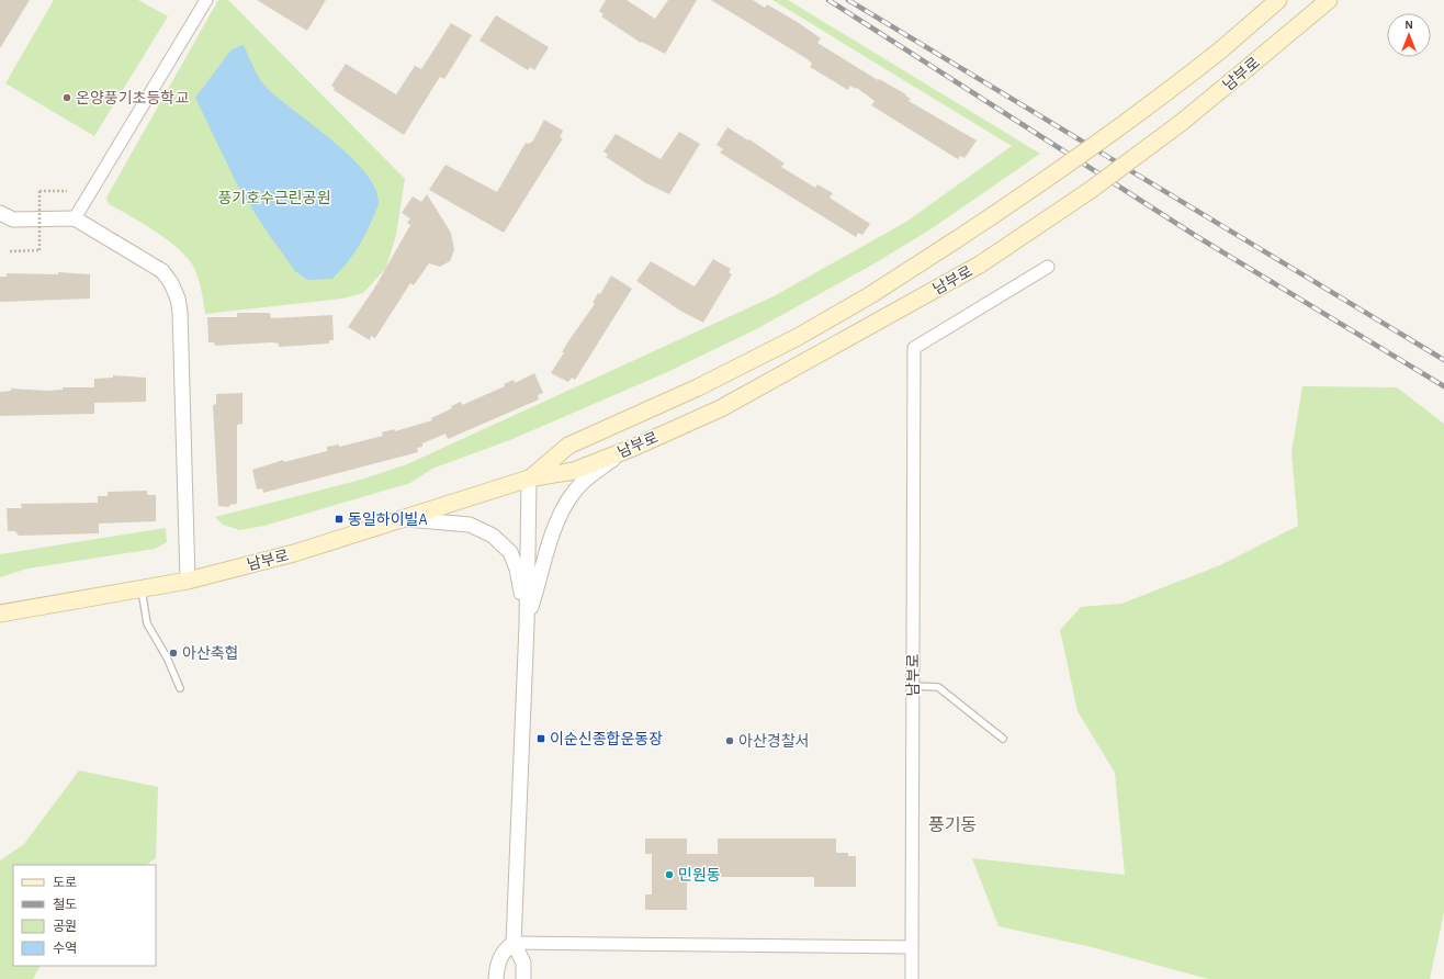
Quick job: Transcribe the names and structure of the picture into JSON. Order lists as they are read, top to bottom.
{
  "streets": {
    "main road": ["남부로"]
  },
  "districts": ["풍기동"],
  "parks": ["풍기호수근린공원"],
  "places": {
    "other": [
      "온양풍기초등학교",
      "아산축협",
      "아산경찰서",
      "민원동"
    ],
    "transit": ["동일하이빌A", "이순신종합운동장"]
  },
  "legend": [
    "도로",
    "철도",
    "공원",
    "수역"
  ],
  "north": "top"
}
